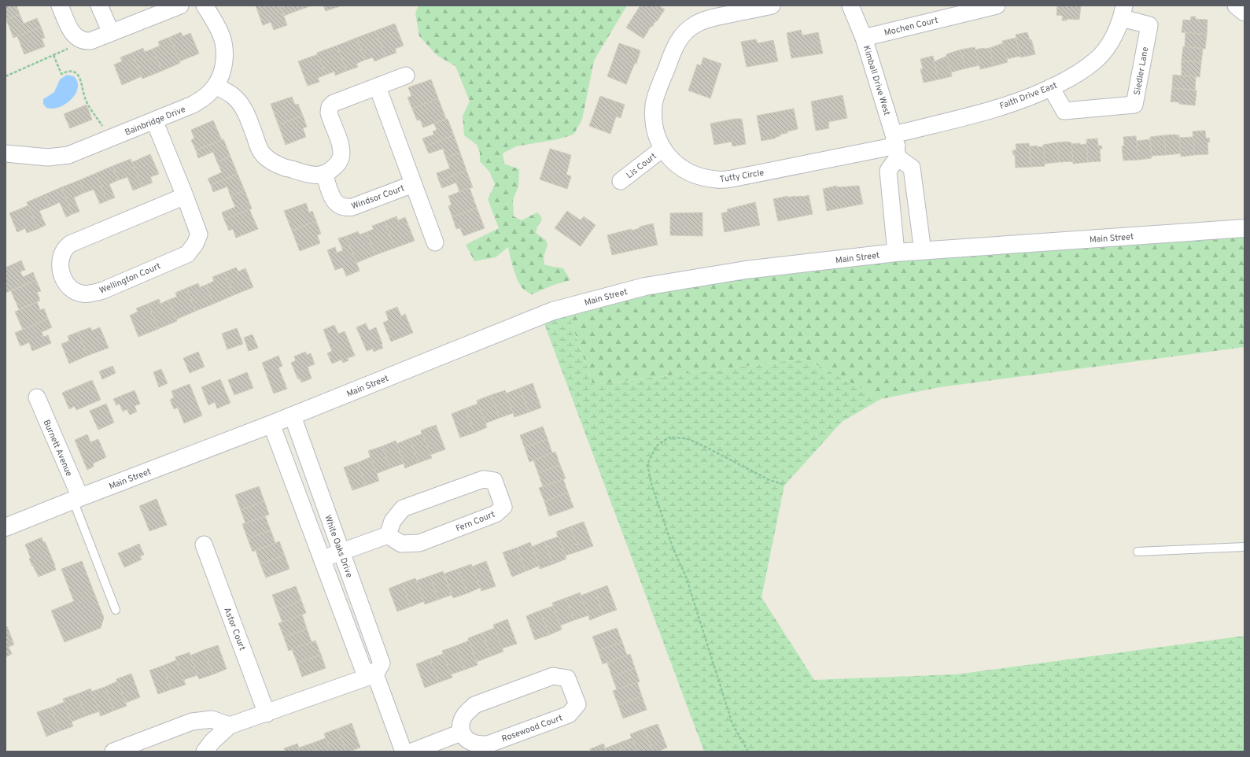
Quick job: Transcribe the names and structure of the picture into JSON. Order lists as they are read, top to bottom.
{
  "streets": {
    "main road": ["Main Street"],
    "street": [
      "Mochen Court",
      "Siedler Lane",
      "Kimball Drive West",
      "Faith Drive East",
      "Bainbridge Drive",
      "Lis Court",
      "Tutty Circle",
      "Windsor Court",
      "Wellington Court",
      "Burnett Avenue",
      "Fern Court",
      "White Oaks Drive",
      "Astor Court",
      "Rosewood Court"
    ]
  },
  "crossings": [
    ["Mochen Court", "Kimball Drive West"],
    ["Siedler Lane", "Faith Drive East"],
    ["Kimball Drive West", "Faith Drive East"],
    ["Kimball Drive West", "Tutty Circle"],
    ["Faith Drive East", "Tutty Circle"],
    ["Bainbridge Drive", "Wellington Court"],
    ["Lis Court", "Tutty Circle"],
    ["Main Street", "Burnett Avenue"],
    ["Main Street", "White Oaks Drive"]
  ]
}
